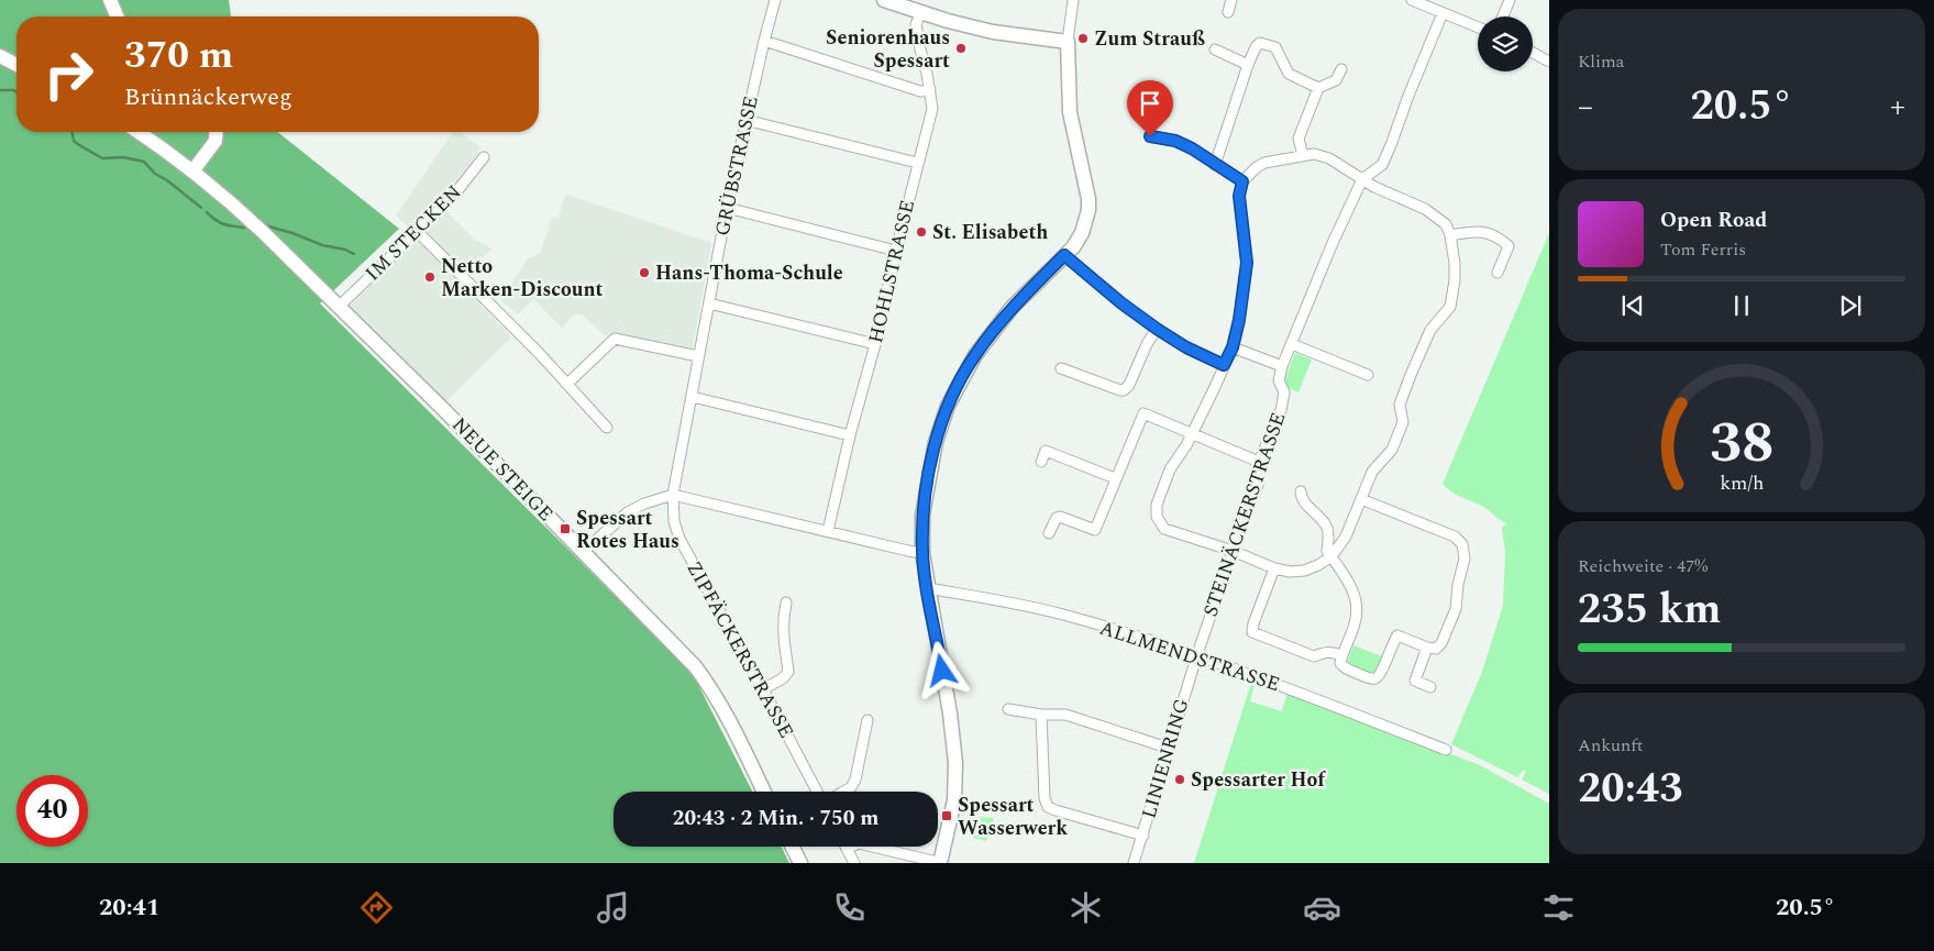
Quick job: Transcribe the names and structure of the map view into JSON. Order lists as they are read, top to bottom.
{
  "streets": {
    "street": [
      "GRÜBSTRASSE",
      "IM STECKEN",
      "HOHLSTRASSE",
      "NEUE STEIGE",
      "STEINÄCKERSTRASSE",
      "ZIPFÄCKERSTRASSE",
      "ALLMENDSTRASSE",
      "LINIENRING"
    ]
  },
  "crossings": [
    ["GRÜBSTRASSE", "ZIPFÄCKERSTRASSE"],
    ["IM STECKEN", "NEUE STEIGE"],
    ["STEINÄCKERSTRASSE", "ALLMENDSTRASSE"],
    ["STEINÄCKERSTRASSE", "LINIENRING"],
    ["ALLMENDSTRASSE", "LINIENRING"]
  ],
  "places": {
    "other": [
      "Zum Strauß",
      "Seniorenhaus Spessart",
      "St. Elisabeth",
      "Hans-Thoma-Schule",
      "Netto Marken-Discount",
      "Spessarter Hof"
    ],
    "transit": ["Spessart Rotes Haus", "Spessart Wasserwerk"]
  },
  "page": {
    "tile": [
      "Klima",
      ["Reichweite · 47%", "235 km"],
      ["Ankunft", "20:43"]
    ],
    "turn": ["370 m", "Brünnäckerweg"],
    "heat": ["−", "20.5°", "+"],
    "song": ["Open Road", "Tom Ferris"],
    "limit": "40",
    "trip": "20:43 · 2 Min. · 750 m",
    "tabs": ["20:41", "20.5°"],
    "gauge": ["38", "km/h"]
  }
}
